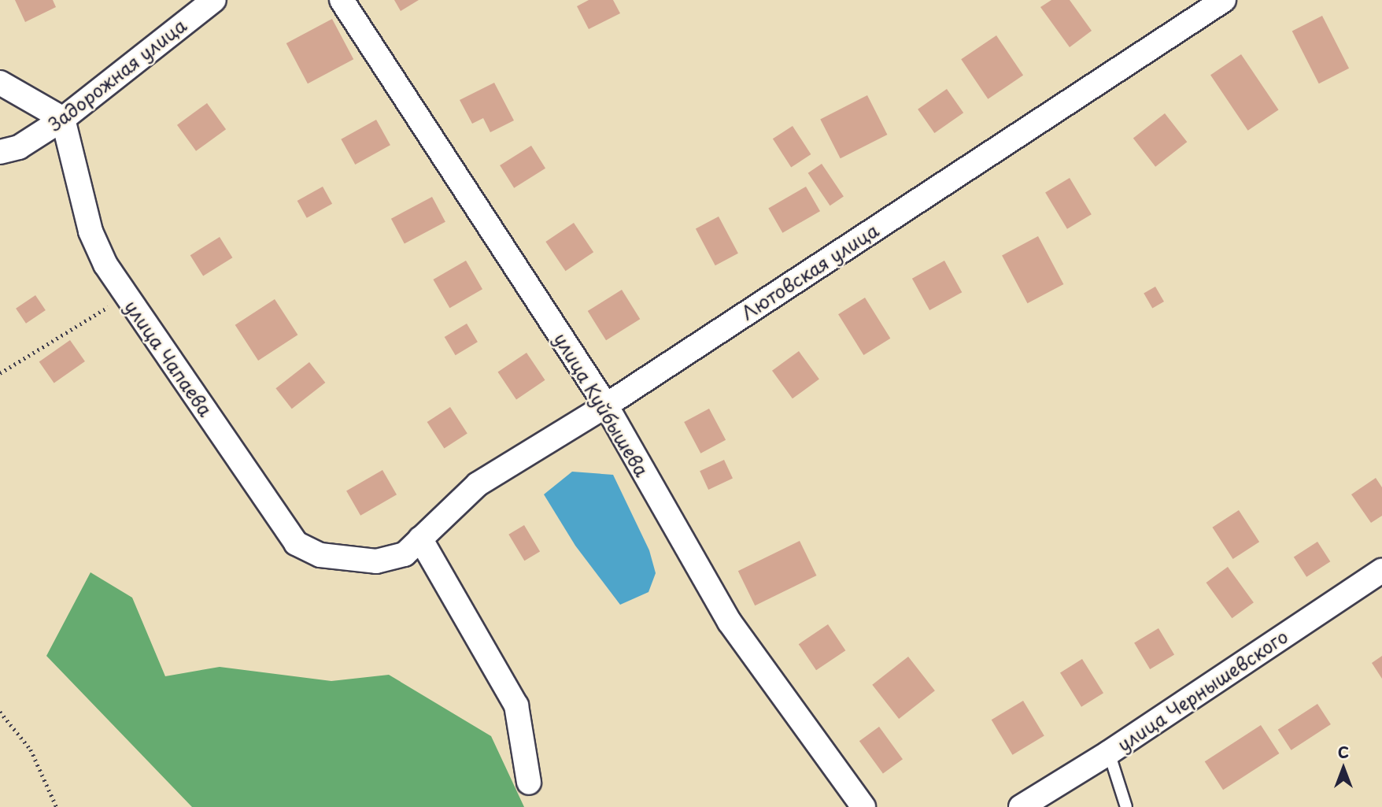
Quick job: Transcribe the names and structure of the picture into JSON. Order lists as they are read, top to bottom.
{
  "streets": {
    "street": [
      "Задорожная улица",
      "Лютовская улица",
      "улица Чапаева",
      "улица Куйбышева",
      "улица Чернышевского"
    ]
  },
  "crossings": [
    ["Задорожная улица", "улица Чапаева"],
    ["Лютовская улица", "улица Чапаева"],
    ["Лютовская улица", "улица Куйбышева"]
  ],
  "north": "top"
}
